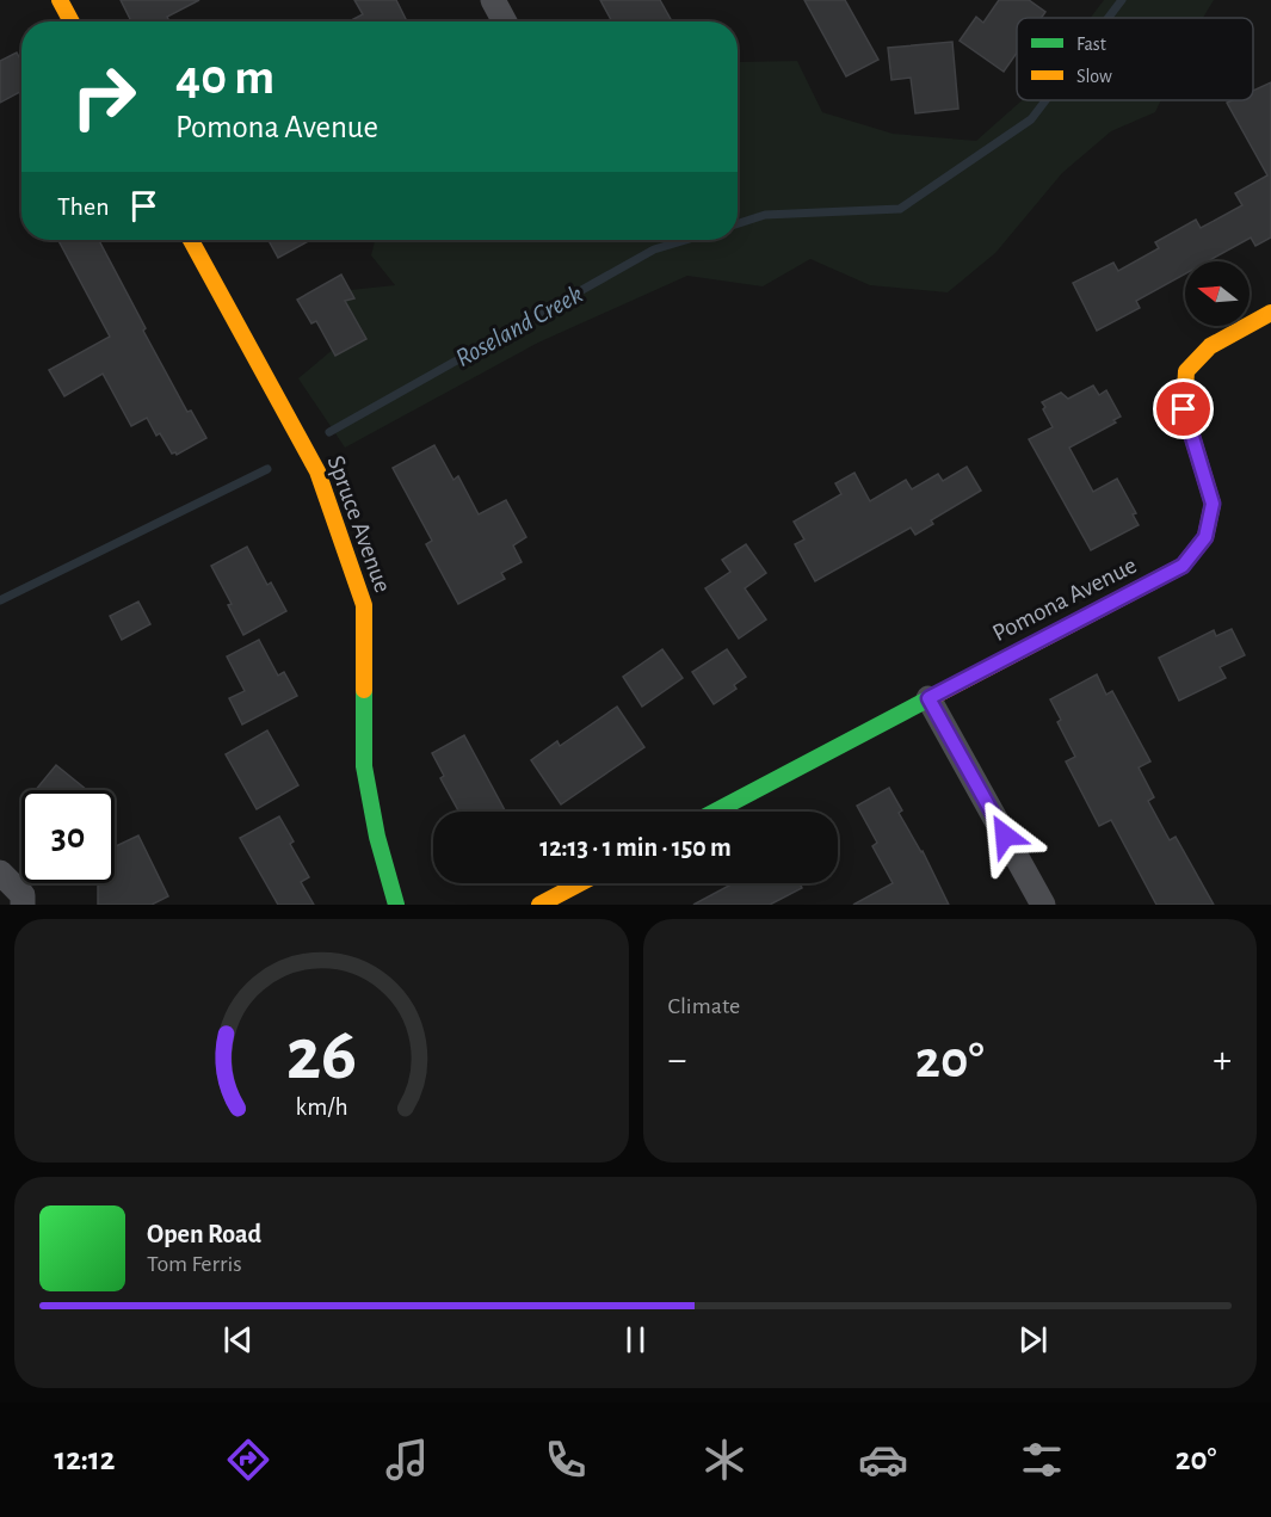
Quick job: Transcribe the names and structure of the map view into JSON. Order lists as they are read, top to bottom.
{
  "streets": {
    "street": ["Spruce Avenue", "Pomona Avenue"]
  },
  "water": ["Roseland Creek"],
  "legend": ["Fast", "Slow"],
  "north": "left",
  "page": {
    "turn": ["40 m", "Pomona Avenue"],
    "then": "Then",
    "limit": "30",
    "trip": "12:13 · 1 min · 150 m",
    "tile": "Climate",
    "heat": ["−", "20°", "+"],
    "song": ["Open Road", "Tom Ferris"],
    "tabs": ["12:12", "20°"],
    "gauge": ["26", "km/h"]
  }
}
